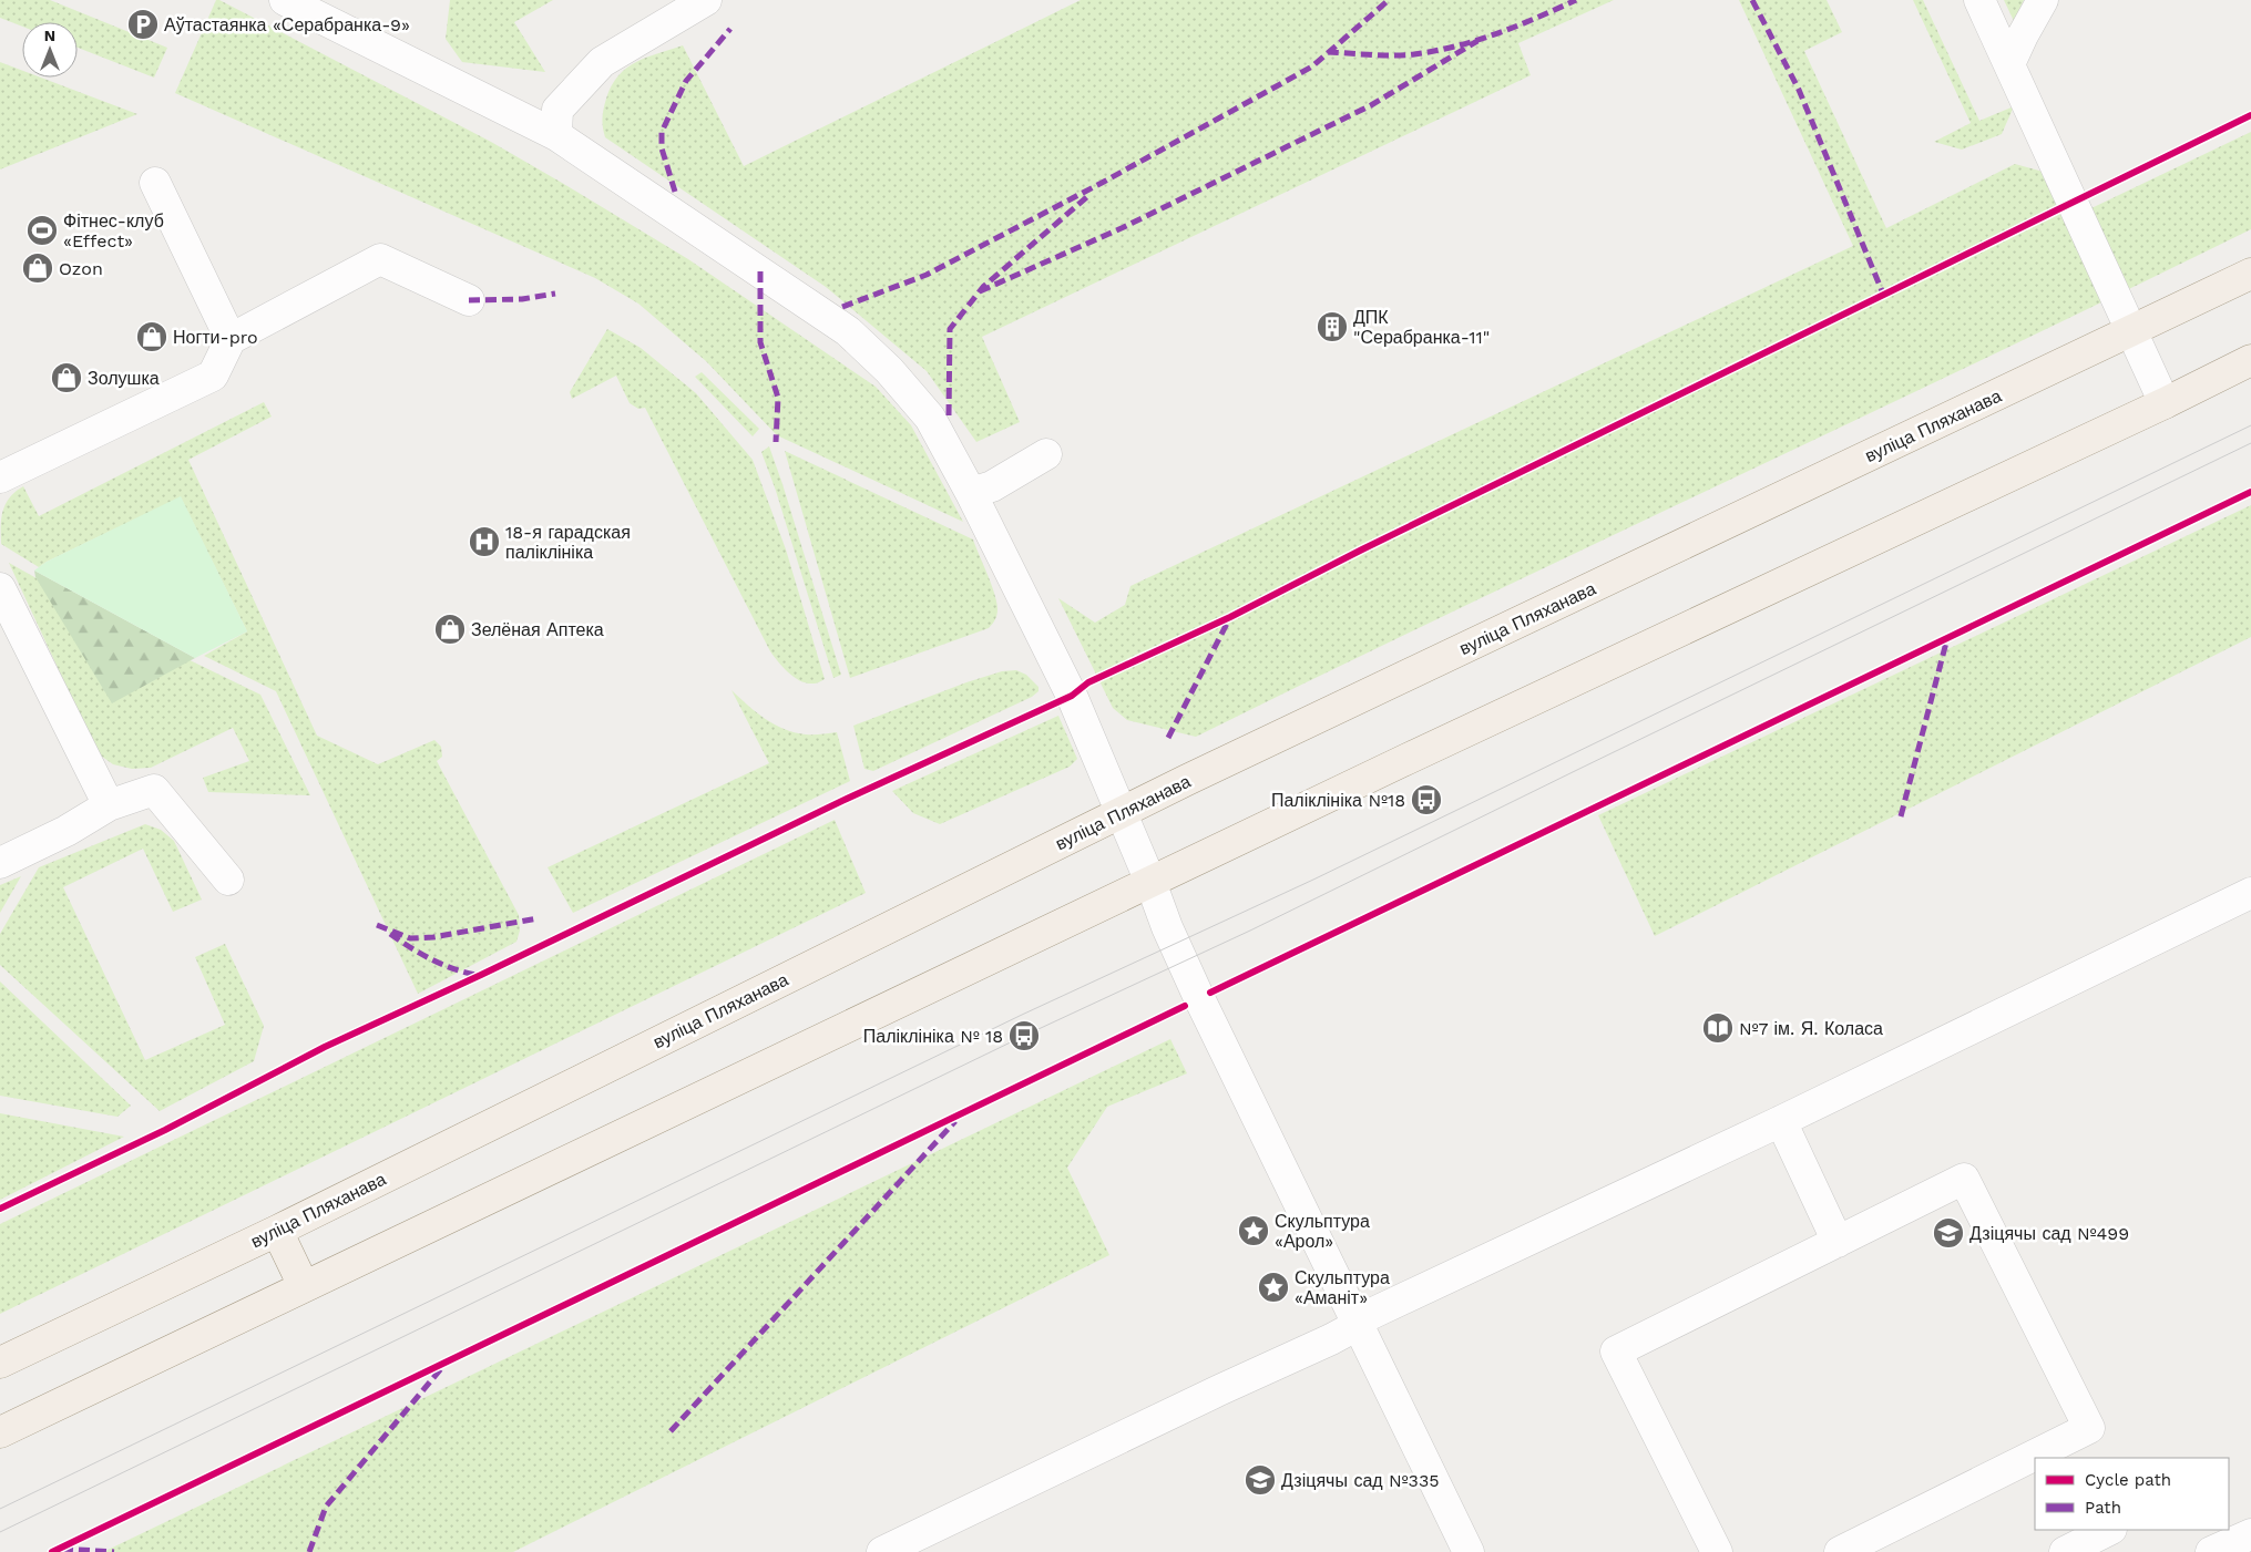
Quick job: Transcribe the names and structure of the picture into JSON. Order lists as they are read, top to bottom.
{
  "streets": {
    "main road": ["вуліца Пляханава"]
  },
  "places": {
    "parking": ["Аўтастаянка «Серабранка-9»"],
    "sports": ["Фітнес-клуб «Effect»"],
    "shop": [
      "Ozon",
      "Ногти-pro",
      "Золушка",
      "Зелёная Аптека"
    ],
    "building": ["ДПК \"Серабранка-11\""],
    "hospital": ["18-я гарадская паліклініка"],
    "bus stop": ["Паліклініка №18", "Паліклініка № 18"],
    "library": ["№7 ім. Я. Коласа"],
    "place": ["Скульптура «Арол»", "Скульптура «Аманіт»"],
    "school or university": ["Дзіцячы сад №499", "Дзіцячы сад №335"]
  },
  "legend": ["Cycle path", "Path"],
  "north": "top"
}
